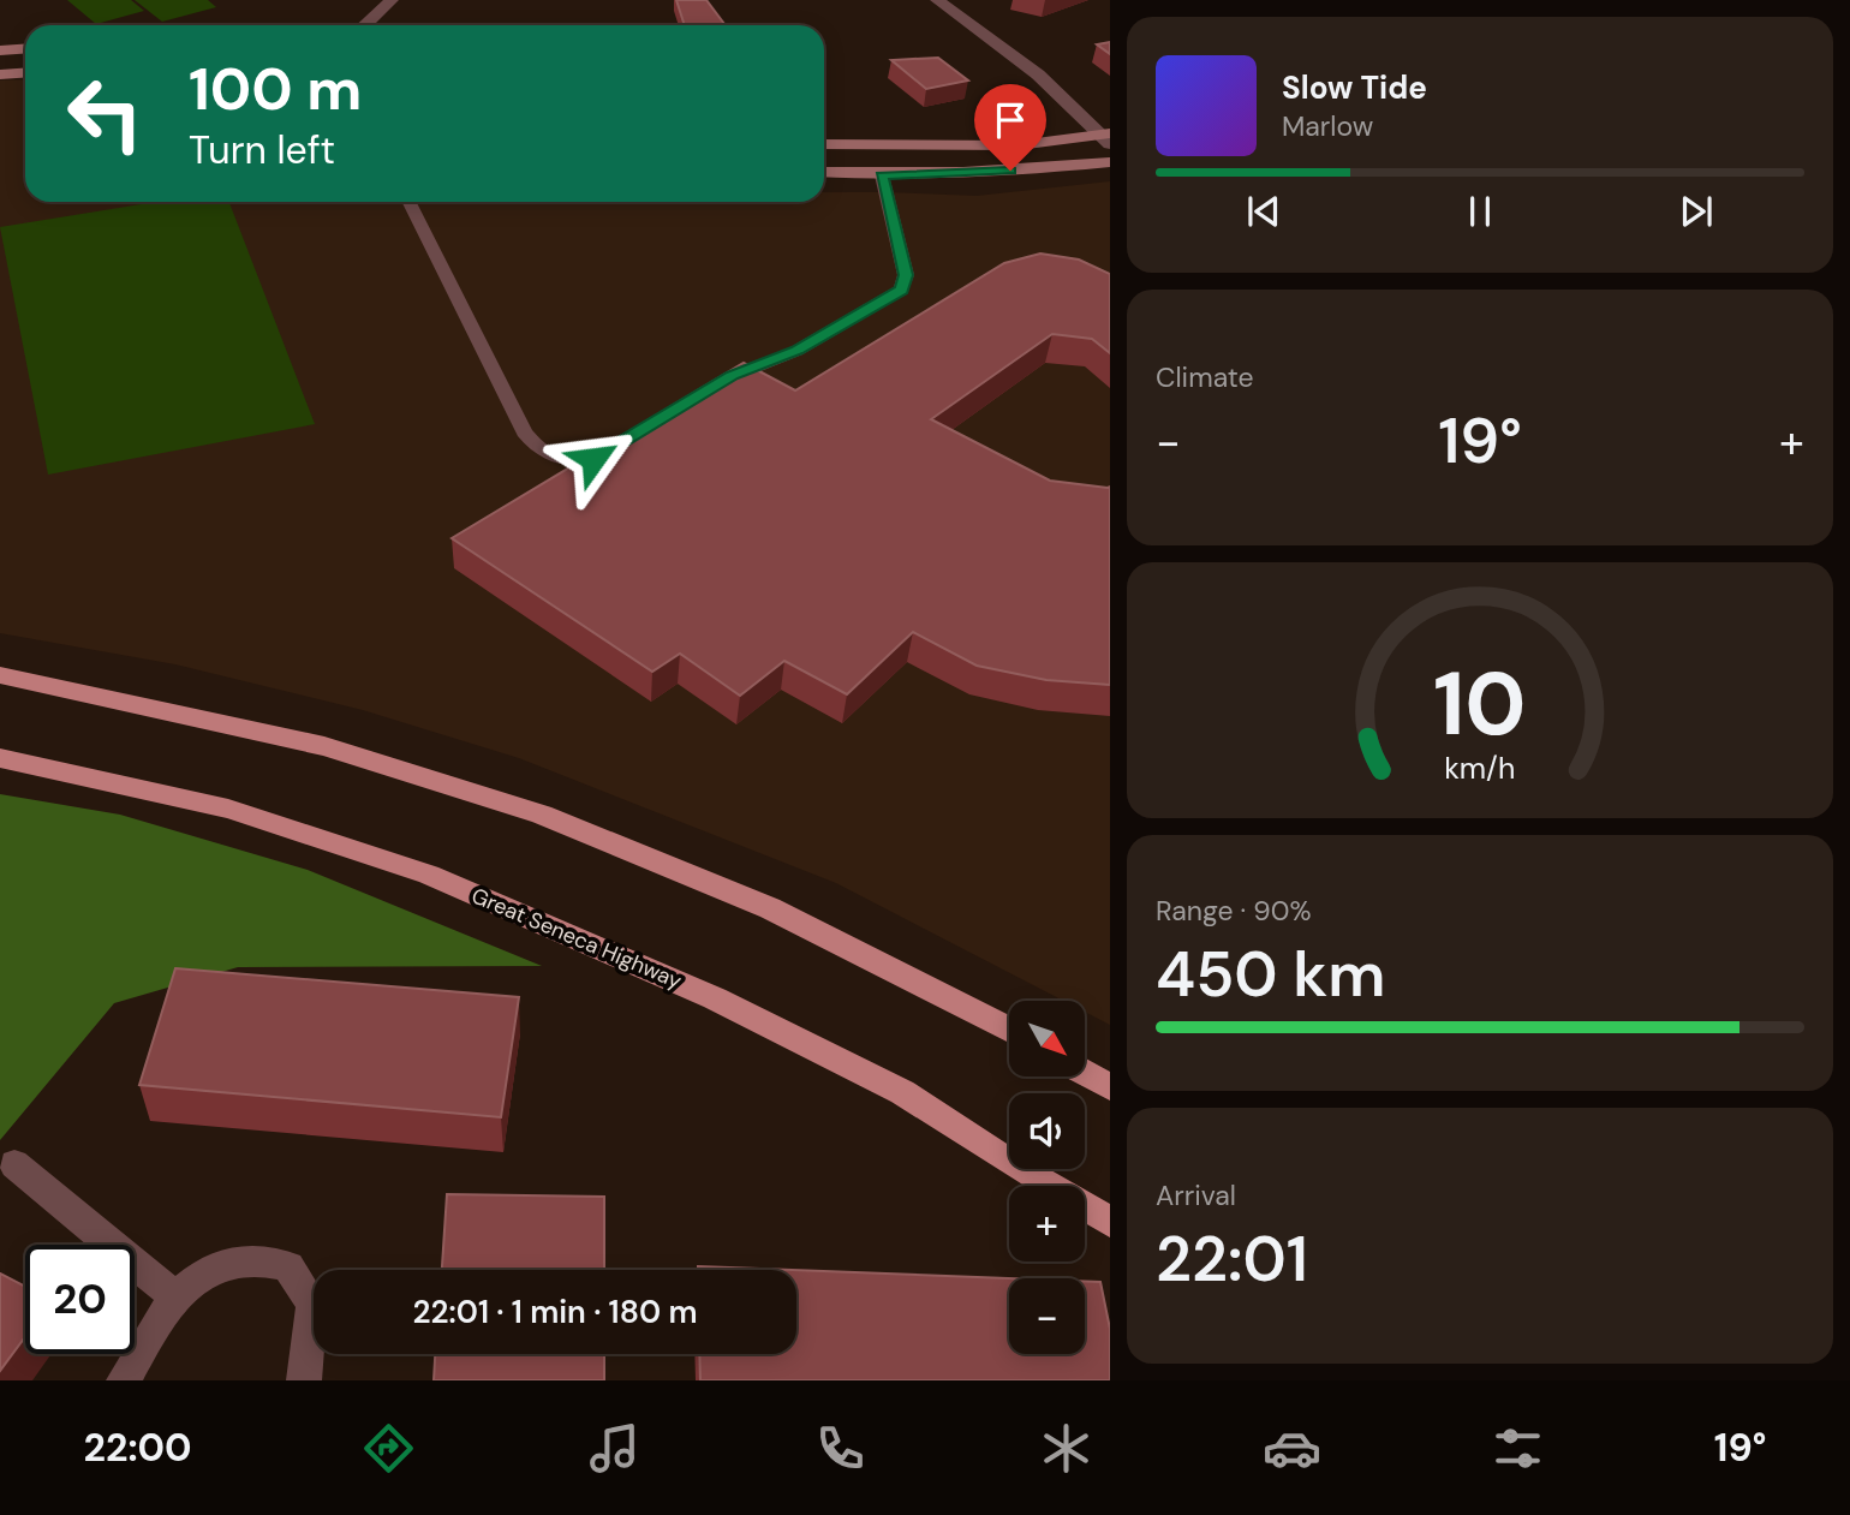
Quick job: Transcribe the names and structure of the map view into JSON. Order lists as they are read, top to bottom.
{
  "streets": {
    "main road": ["Great Seneca Highway"]
  },
  "north": "bottom right",
  "page": {
    "turn": ["100 m", "Turn left"],
    "song": ["Slow Tide", "Marlow"],
    "tile": [
      "Climate",
      ["Range · 90%", "450 km"],
      ["Arrival", "22:01"]
    ],
    "heat": ["−", "19°", "+"],
    "map_buttons": ["+", "−"],
    "limit": "20",
    "trip": "22:01 · 1 min · 180 m",
    "tabs": ["22:00", "19°"],
    "gauge": ["10", "km/h"]
  }
}
